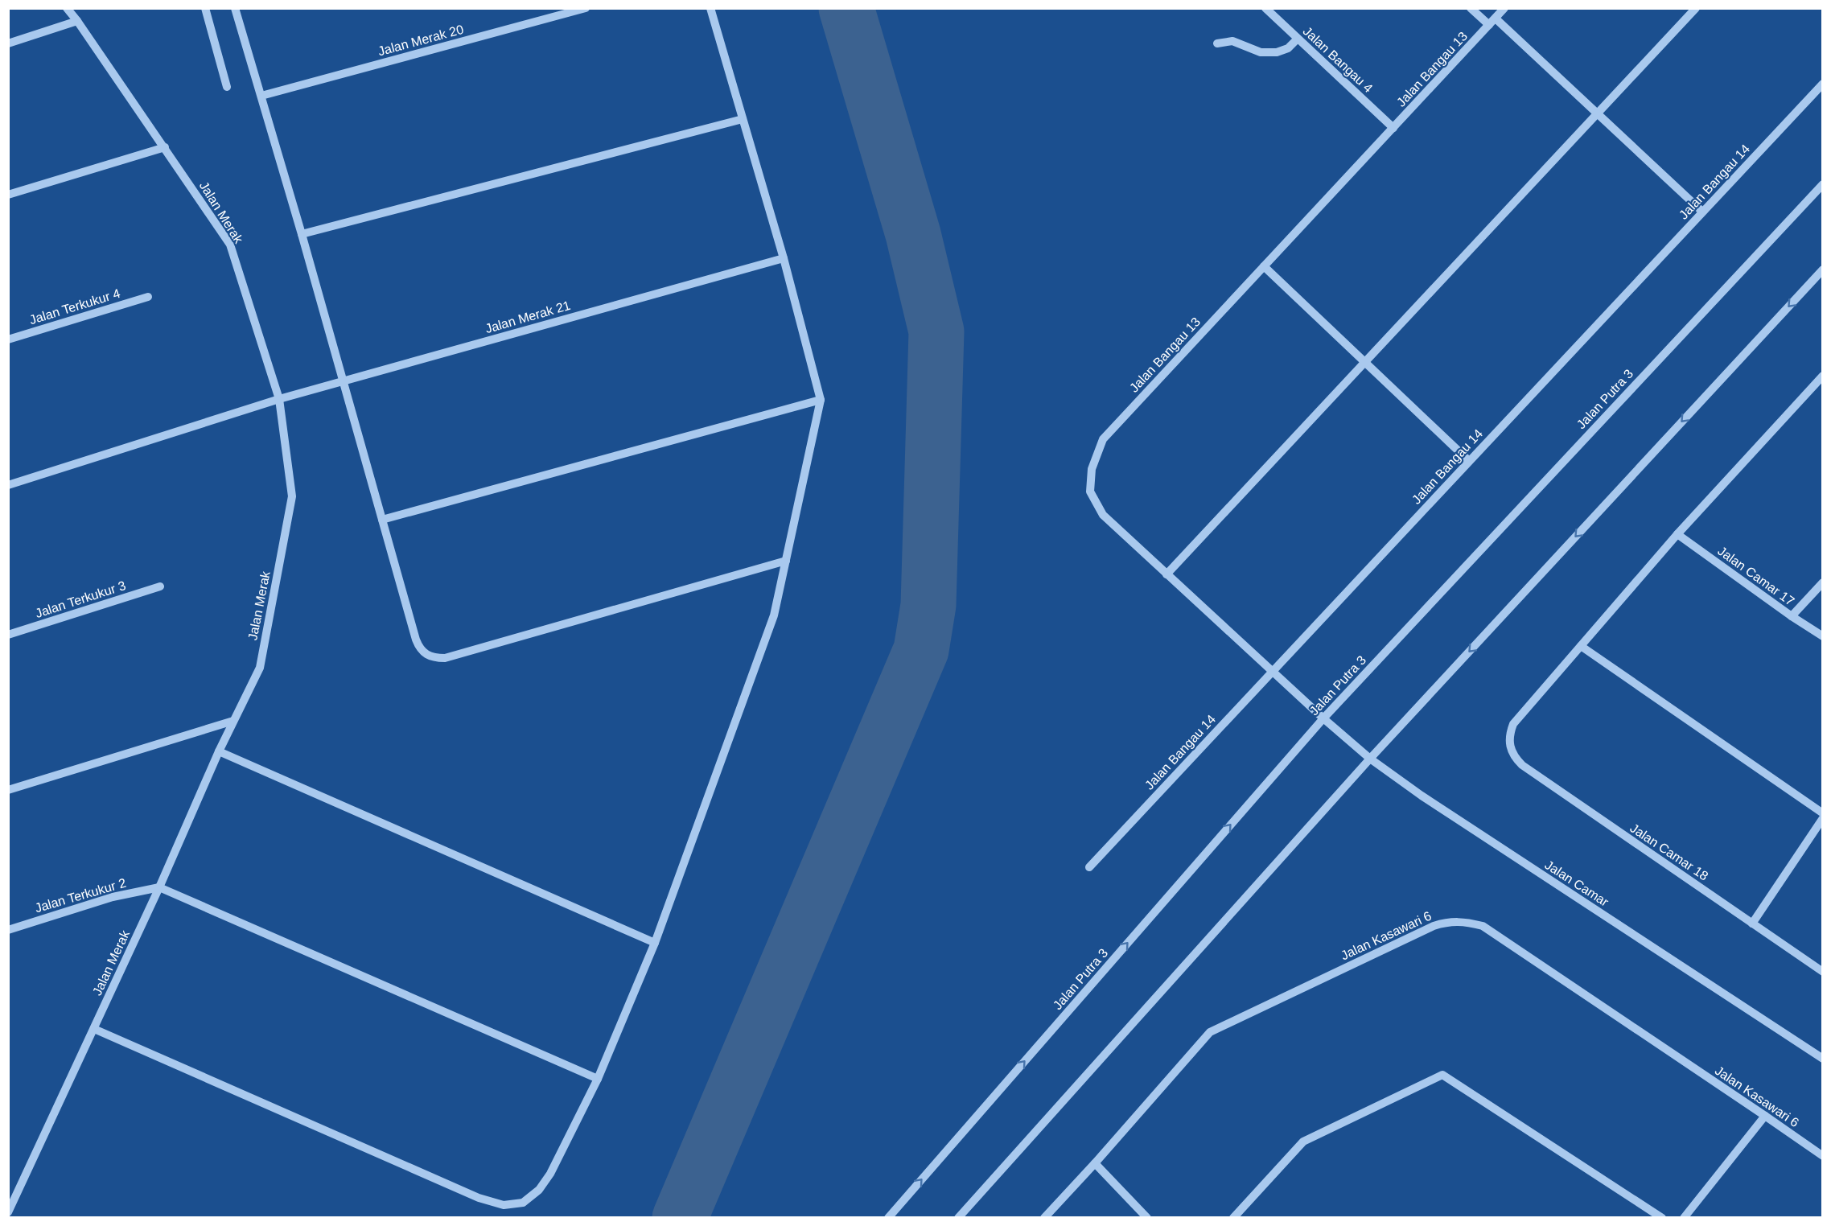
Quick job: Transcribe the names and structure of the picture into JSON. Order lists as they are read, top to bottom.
{
  "streets": {
    "street": [
      "Jalan Merak 20",
      "Jalan Bangau 4",
      "Jalan Bangau 13",
      "Jalan Bangau 14",
      "Jalan Merak",
      "Jalan Terkukur 4",
      "Jalan Merak 21",
      "Jalan Putra 3",
      "Jalan Camar 17",
      "Jalan Terkukur 3",
      "Jalan Camar 18",
      "Jalan Camar",
      "Jalan Terkukur 2",
      "Jalan Kasawari 6"
    ]
  },
  "crossings": [
    ["Jalan Bangau 4", "Jalan Bangau 13"],
    ["Jalan Bangau 13", "Jalan Bangau 14"],
    ["Jalan Bangau 13", "Jalan Putra 3"],
    ["Jalan Bangau 13", "Jalan Camar"],
    ["Jalan Merak", "Jalan Merak 21"],
    ["Jalan Merak", "Jalan Terkukur 2"],
    ["Jalan Putra 3", "Jalan Camar"]
  ]
}
